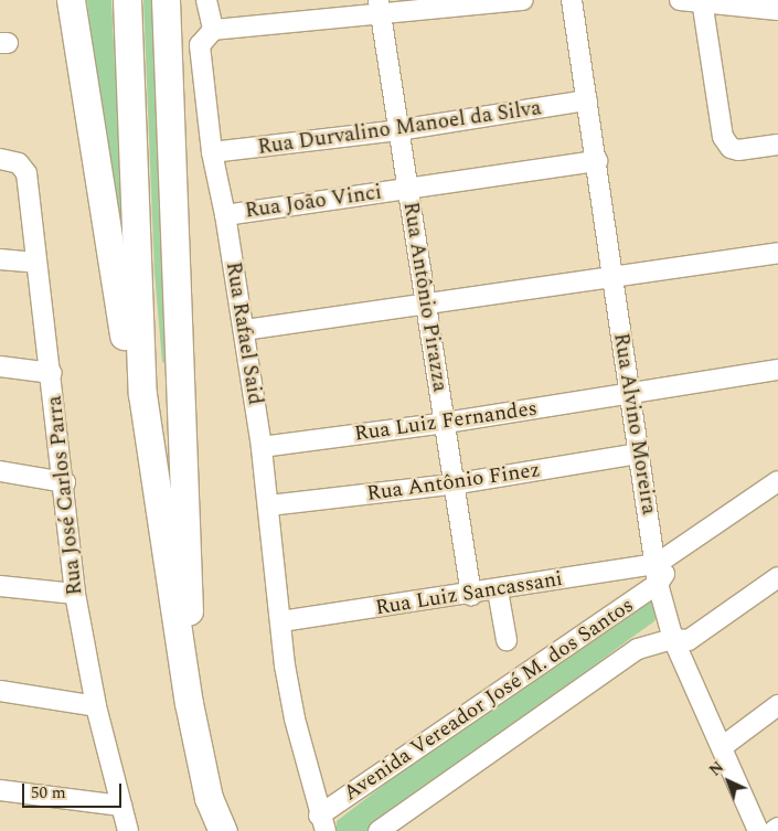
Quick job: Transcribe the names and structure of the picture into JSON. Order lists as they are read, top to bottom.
{
  "streets": {
    "street": [
      "Rua Durvalino Manoel da Silva",
      "Rua João Vinci",
      "Rua Antônio Pirazza",
      "Rua Rafael Said",
      "Rua Luiz Fernandes",
      "Rua Alvino Moreira",
      "Rua Antônio Finez",
      "Rua José Carlos Parra",
      "Rua Luiz Sancassani",
      "Avenida Vereador José M. dos Santos"
    ]
  },
  "crossings": [
    ["Rua Durvalino Manoel da Silva", "Rua Antônio Pirazza"],
    ["Rua Durvalino Manoel da Silva", "Rua Rafael Said"],
    ["Rua Durvalino Manoel da Silva", "Rua Alvino Moreira"],
    ["Rua João Vinci", "Rua Antônio Pirazza"],
    ["Rua João Vinci", "Rua Rafael Said"],
    ["Rua João Vinci", "Rua Alvino Moreira"],
    ["Rua Antônio Pirazza", "Rua Luiz Fernandes"],
    ["Rua Antônio Pirazza", "Rua Antônio Finez"],
    ["Rua Antônio Pirazza", "Rua Luiz Sancassani"],
    ["Rua Rafael Said", "Rua Luiz Fernandes"],
    ["Rua Rafael Said", "Rua Antônio Finez"],
    ["Rua Rafael Said", "Rua Luiz Sancassani"],
    ["Rua Rafael Said", "Avenida Vereador José M. dos Santos"],
    ["Rua Luiz Fernandes", "Rua Alvino Moreira"],
    ["Rua Alvino Moreira", "Rua Antônio Finez"],
    ["Rua Alvino Moreira", "Rua Luiz Sancassani"],
    ["Rua Alvino Moreira", "Avenida Vereador José M. dos Santos"]
  ],
  "scale_bar": "50 m",
  "north": "top left"
}
